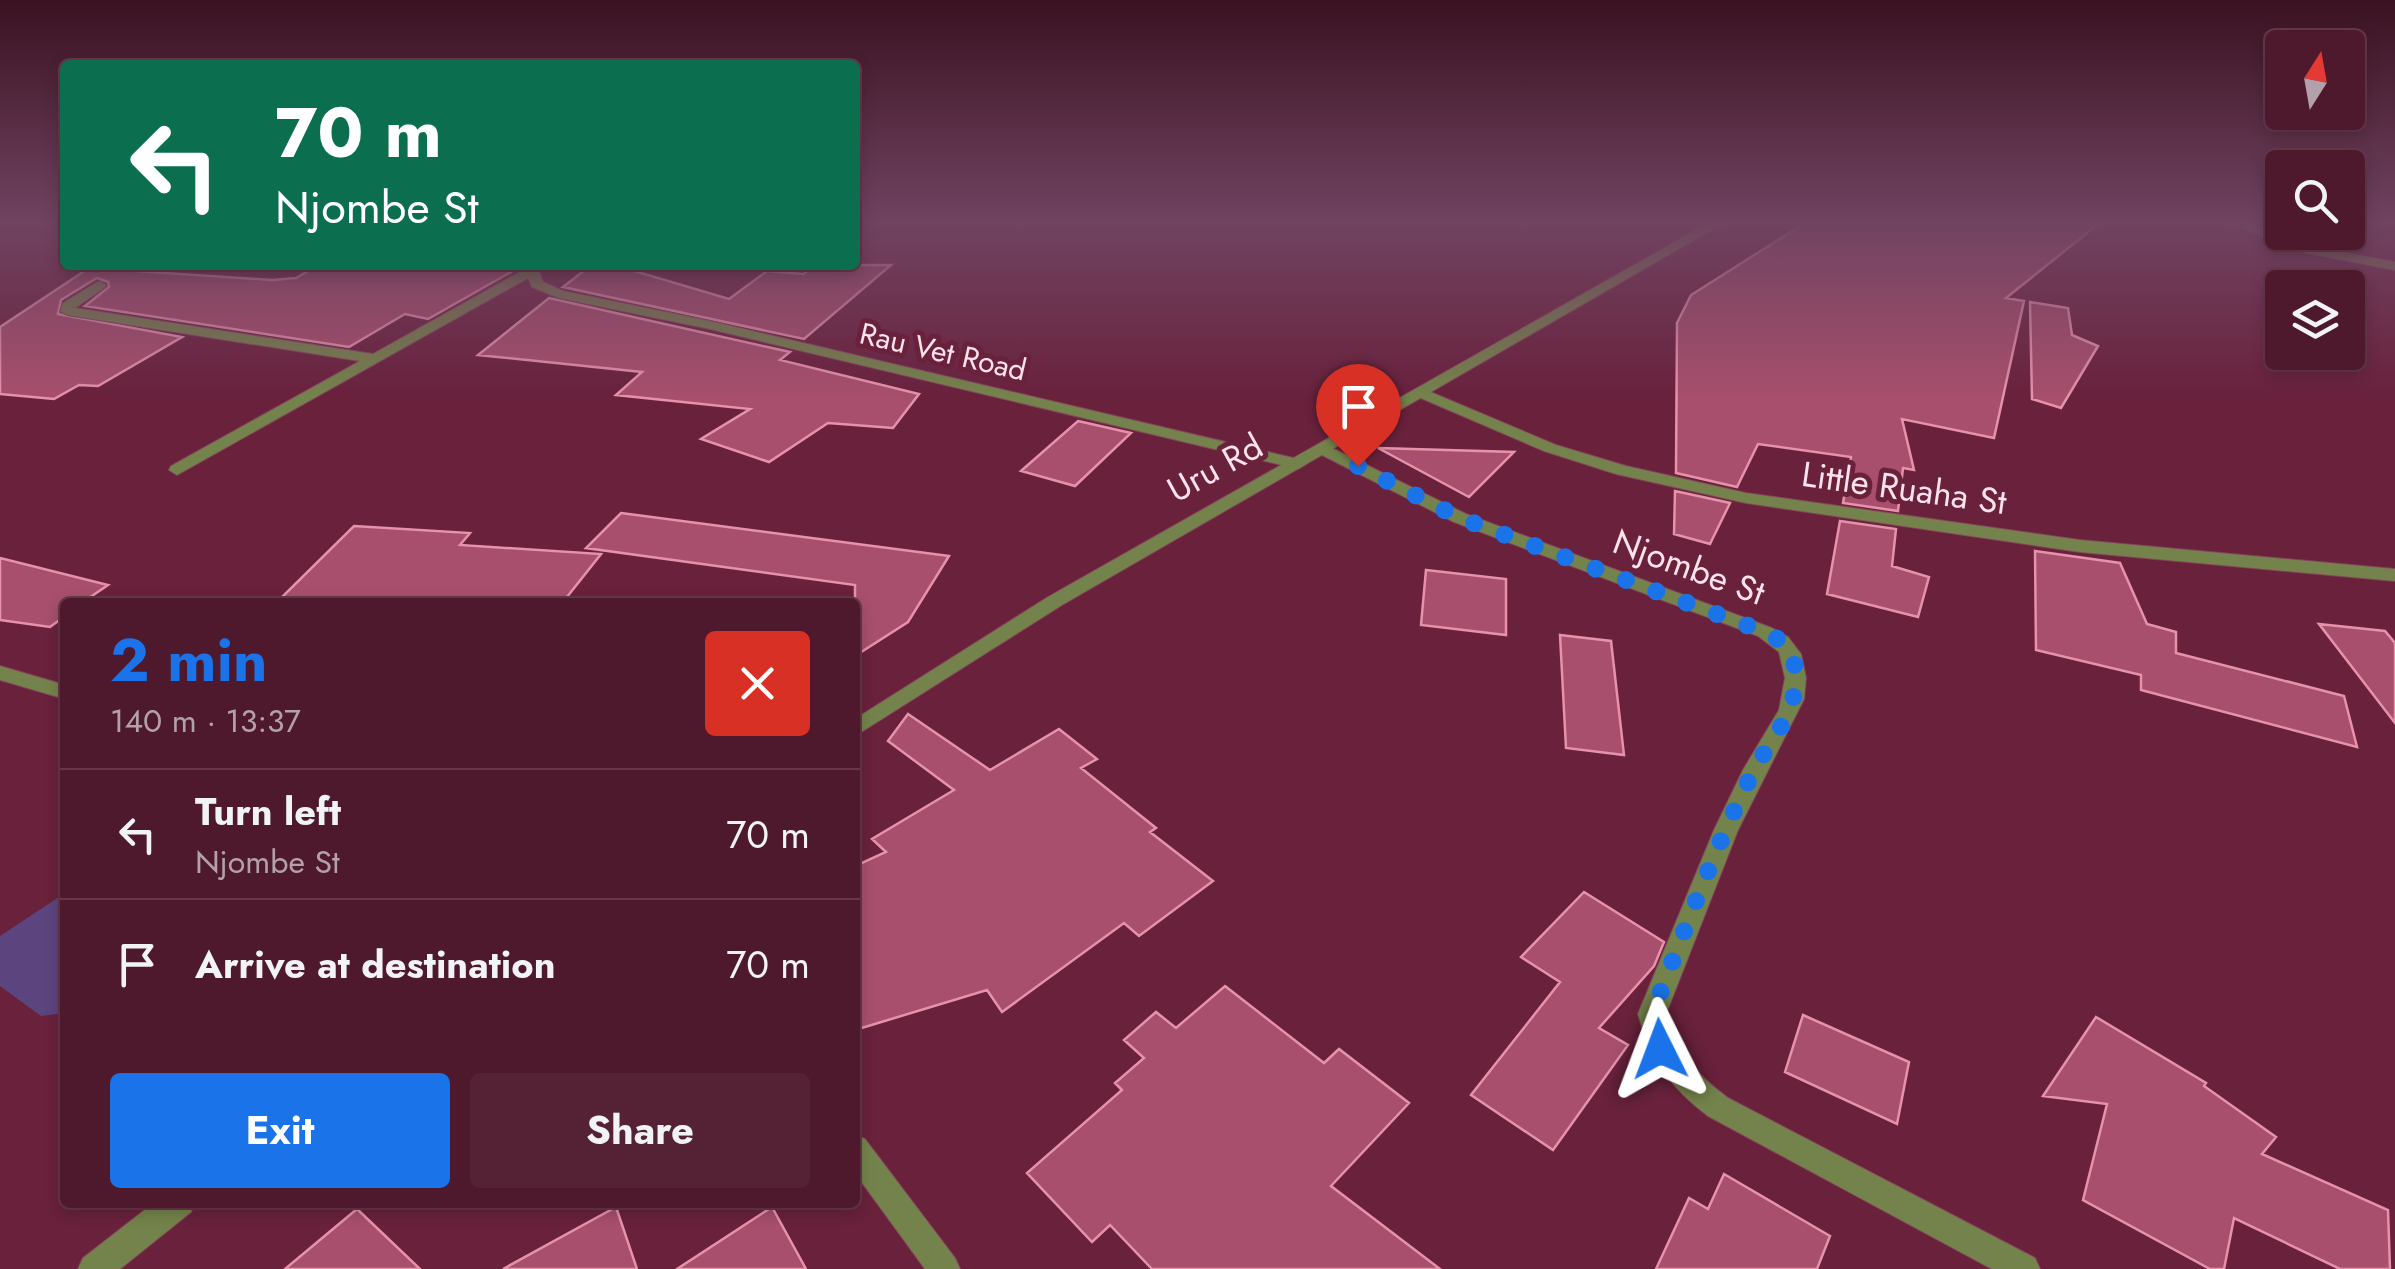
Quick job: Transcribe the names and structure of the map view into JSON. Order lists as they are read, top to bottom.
{
  "streets": {
    "street": [
      "Rau Vet Road",
      "Uru Rd",
      "Little Ruaha St",
      "Njombe St"
    ]
  },
  "crossings": [
    ["Rau Vet Road", "Uru Rd"],
    ["Uru Rd", "Little Ruaha St"],
    ["Uru Rd", "Njombe St"]
  ],
  "north": "top",
  "page": {
    "turn": ["70 m", "Njombe St"],
    "heading": ["2 min", "140 m · 13:37"],
    "list": [
      {
        "name": "Turn left",
        "note": "Njombe St",
        "value": "70 m"
      },
      {
        "name": "Arrive at destination",
        "value": "70 m"
      }
    ],
    "buttons": ["Exit", "Share"]
  }
}
